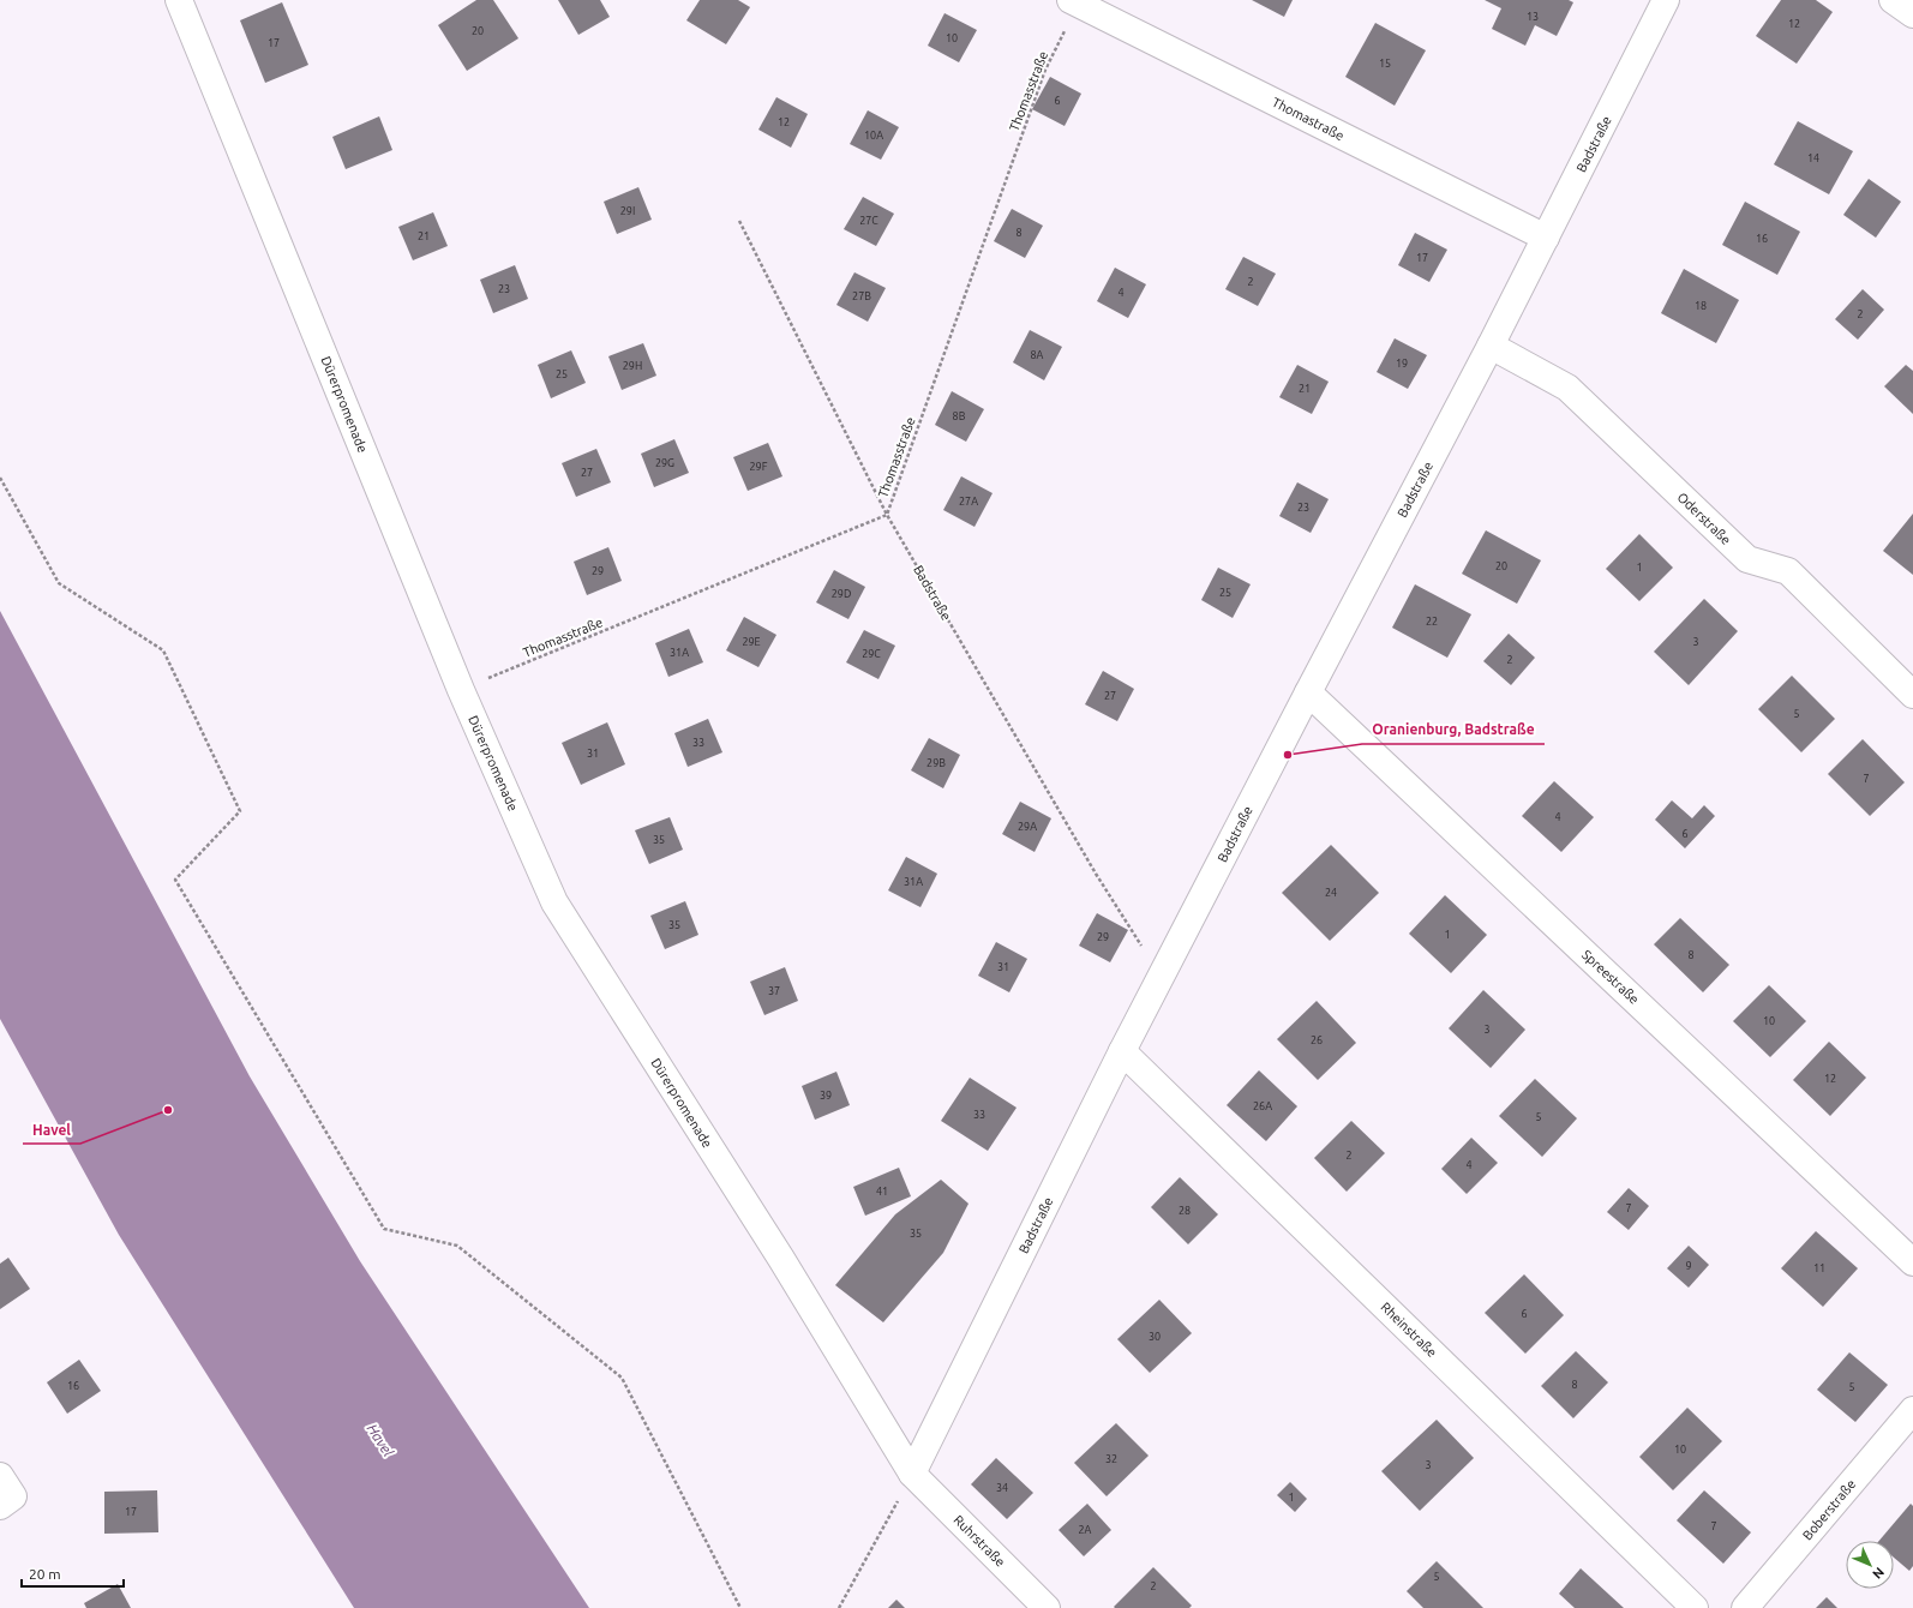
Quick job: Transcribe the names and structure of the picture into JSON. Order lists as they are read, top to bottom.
{
  "streets": {
    "street": [
      "Thomastraße",
      "Badstraße",
      "Dürerpromenade",
      "Oderstraße",
      "Spreestraße",
      "Rheinstraße",
      "Boberstraße",
      "Ruhrstraße"
    ],
    "path": ["Thomasstraße"]
  },
  "crossings": [
    ["Thomasstraße", "Thomastraße"],
    ["Thomasstraße", "Badstraße"],
    ["Thomasstraße", "Dürerpromenade"],
    ["Thomastraße", "Badstraße"],
    ["Badstraße", "Dürerpromenade"],
    ["Badstraße", "Oderstraße"],
    ["Badstraße", "Spreestraße"],
    ["Badstraße", "Rheinstraße"],
    ["Badstraße", "Ruhrstraße"],
    ["Dürerpromenade", "Ruhrstraße"]
  ],
  "water": ["Havel"],
  "places": ["Oranienburg, Badstraße", "Havel"],
  "house_numbers": [
    "13",
    "12",
    "20",
    "10",
    "17",
    "15",
    "6",
    "12",
    "10A",
    "14",
    "29I",
    "27C",
    "8",
    "21",
    "16",
    "17",
    "2",
    "23",
    "4",
    "27B",
    "18",
    "2",
    "8A",
    "19",
    "29H",
    "25",
    "21",
    "8B",
    "29G",
    "29F",
    "27",
    "27A",
    "23",
    "20",
    "1",
    "29",
    "25",
    "29D",
    "22",
    "29E",
    "3",
    "31A",
    "29C",
    "2",
    "27",
    "5",
    "33",
    "31",
    "29B",
    "7",
    "4",
    "29A",
    "6",
    "35",
    "31A",
    "24",
    "35",
    "1",
    "29",
    "8",
    "31",
    "37",
    "10",
    "3",
    "26",
    "12",
    "39",
    "26A",
    "33",
    "5",
    "2",
    "4",
    "41",
    "7",
    "28",
    "35",
    "9",
    "11",
    "6",
    "30",
    "8",
    "16",
    "5",
    "10",
    "32",
    "3",
    "34",
    "1",
    "17",
    "7",
    "2A",
    "5",
    "2"
  ],
  "scale_bar": "20 m",
  "north": "bottom right"
}
